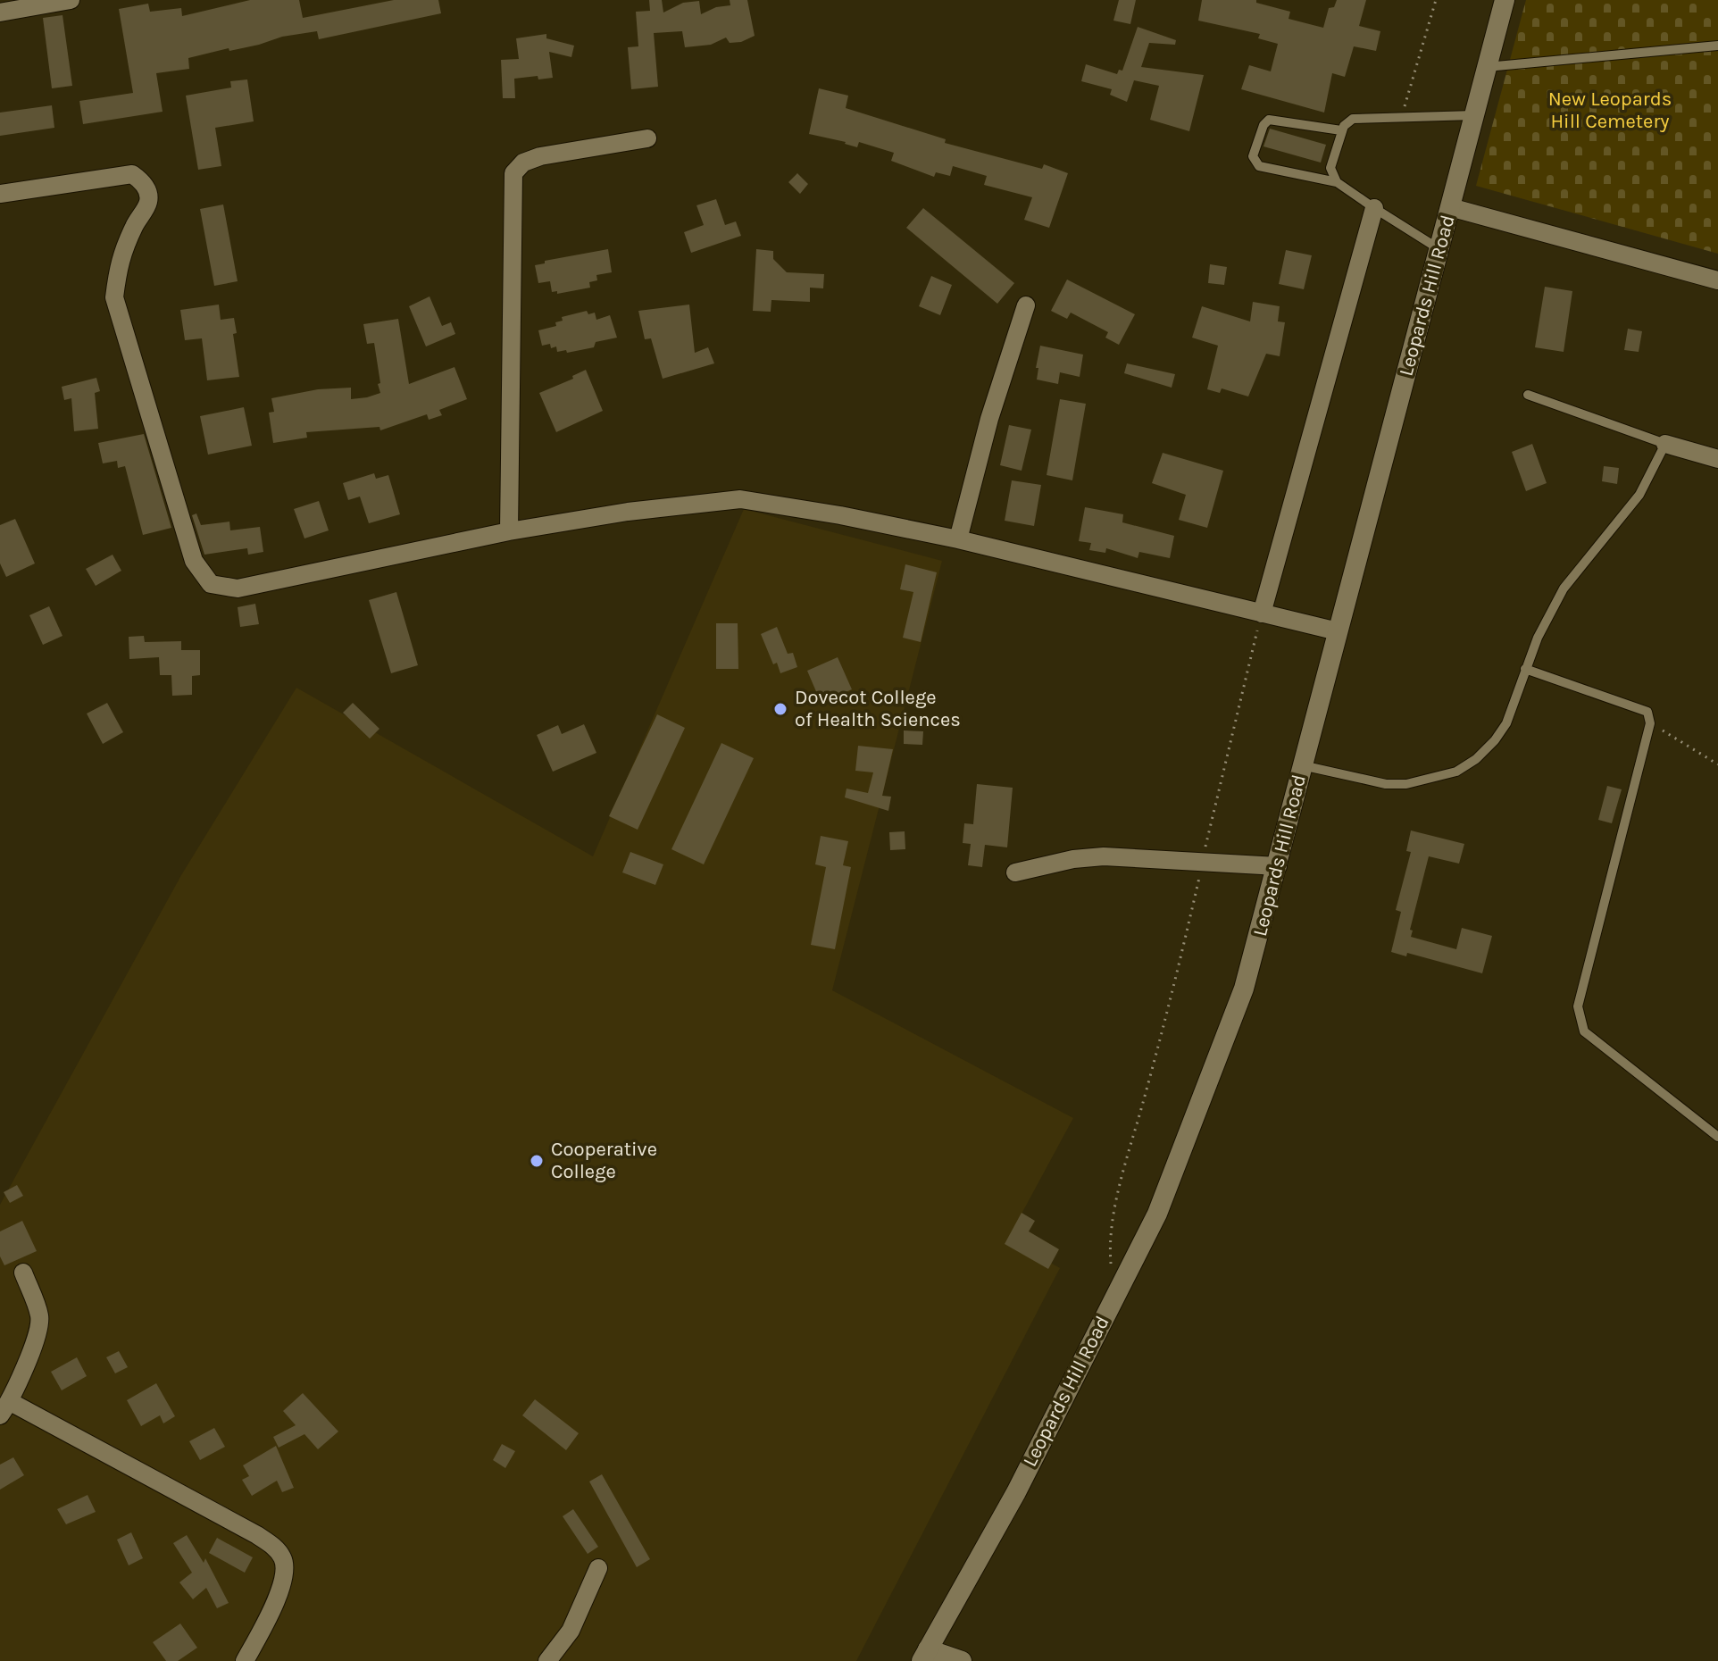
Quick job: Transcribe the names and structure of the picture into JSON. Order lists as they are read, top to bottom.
{
  "streets": {
    "main road": ["Leopards Hill Road"]
  },
  "parks": ["New Leopards Hill Cemetery"],
  "places": ["Dovecot College of Health Sciences", "Cooperative College"]
}
